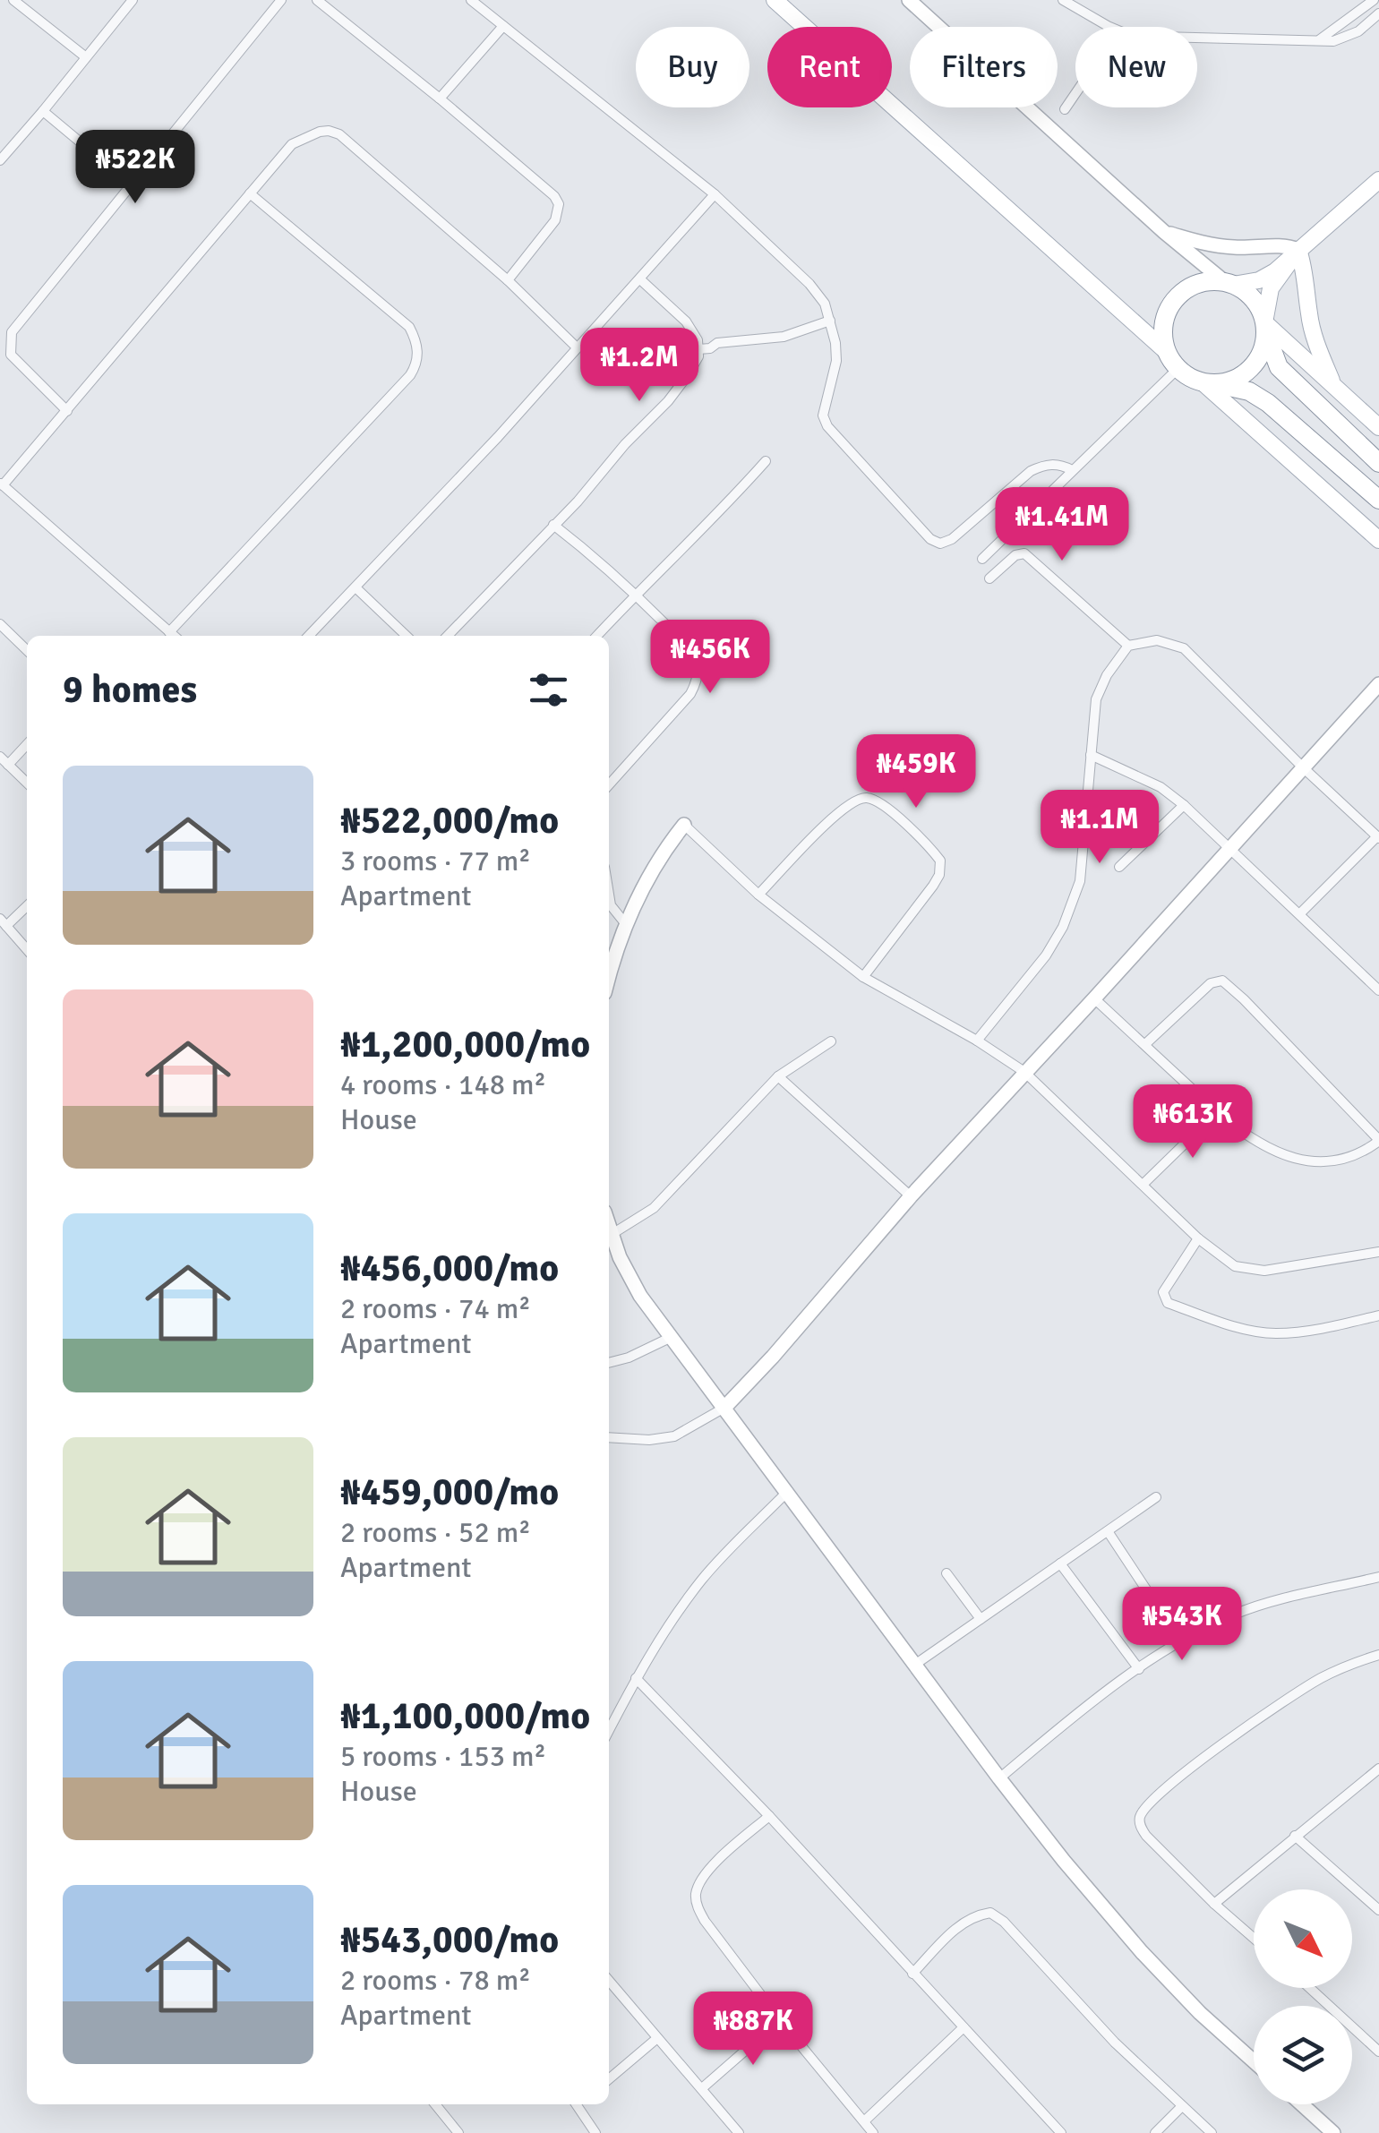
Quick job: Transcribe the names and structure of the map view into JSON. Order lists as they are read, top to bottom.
{
  "north": "bottom right",
  "page": {
    "chip": [
      "Buy",
      "Rent",
      "Filters",
      "New"
    ],
    "price": [
      "₦522K",
      "₦1.2M",
      "₦1.41M",
      "₦456K",
      "₦459K",
      "₦1.1M",
      "₦613K",
      "₦543K",
      "₦887K"
    ],
    "heading": "9 homes",
    "list": [
      {
        "name": "₦522,000/mo",
        "note": "3 rooms · 77 m² · Apartment"
      },
      {
        "name": "₦1,200,000/mo",
        "note": "4 rooms · 148 m² · House"
      },
      {
        "name": "₦456,000/mo",
        "note": "2 rooms · 74 m² · Apartment"
      },
      {
        "name": "₦459,000/mo",
        "note": "2 rooms · 52 m² · Apartment"
      },
      {
        "name": "₦1,100,000/mo",
        "note": "5 rooms · 153 m² · House"
      },
      {
        "name": "₦543,000/mo",
        "note": "2 rooms · 78 m² · Apartment"
      }
    ]
  }
}
